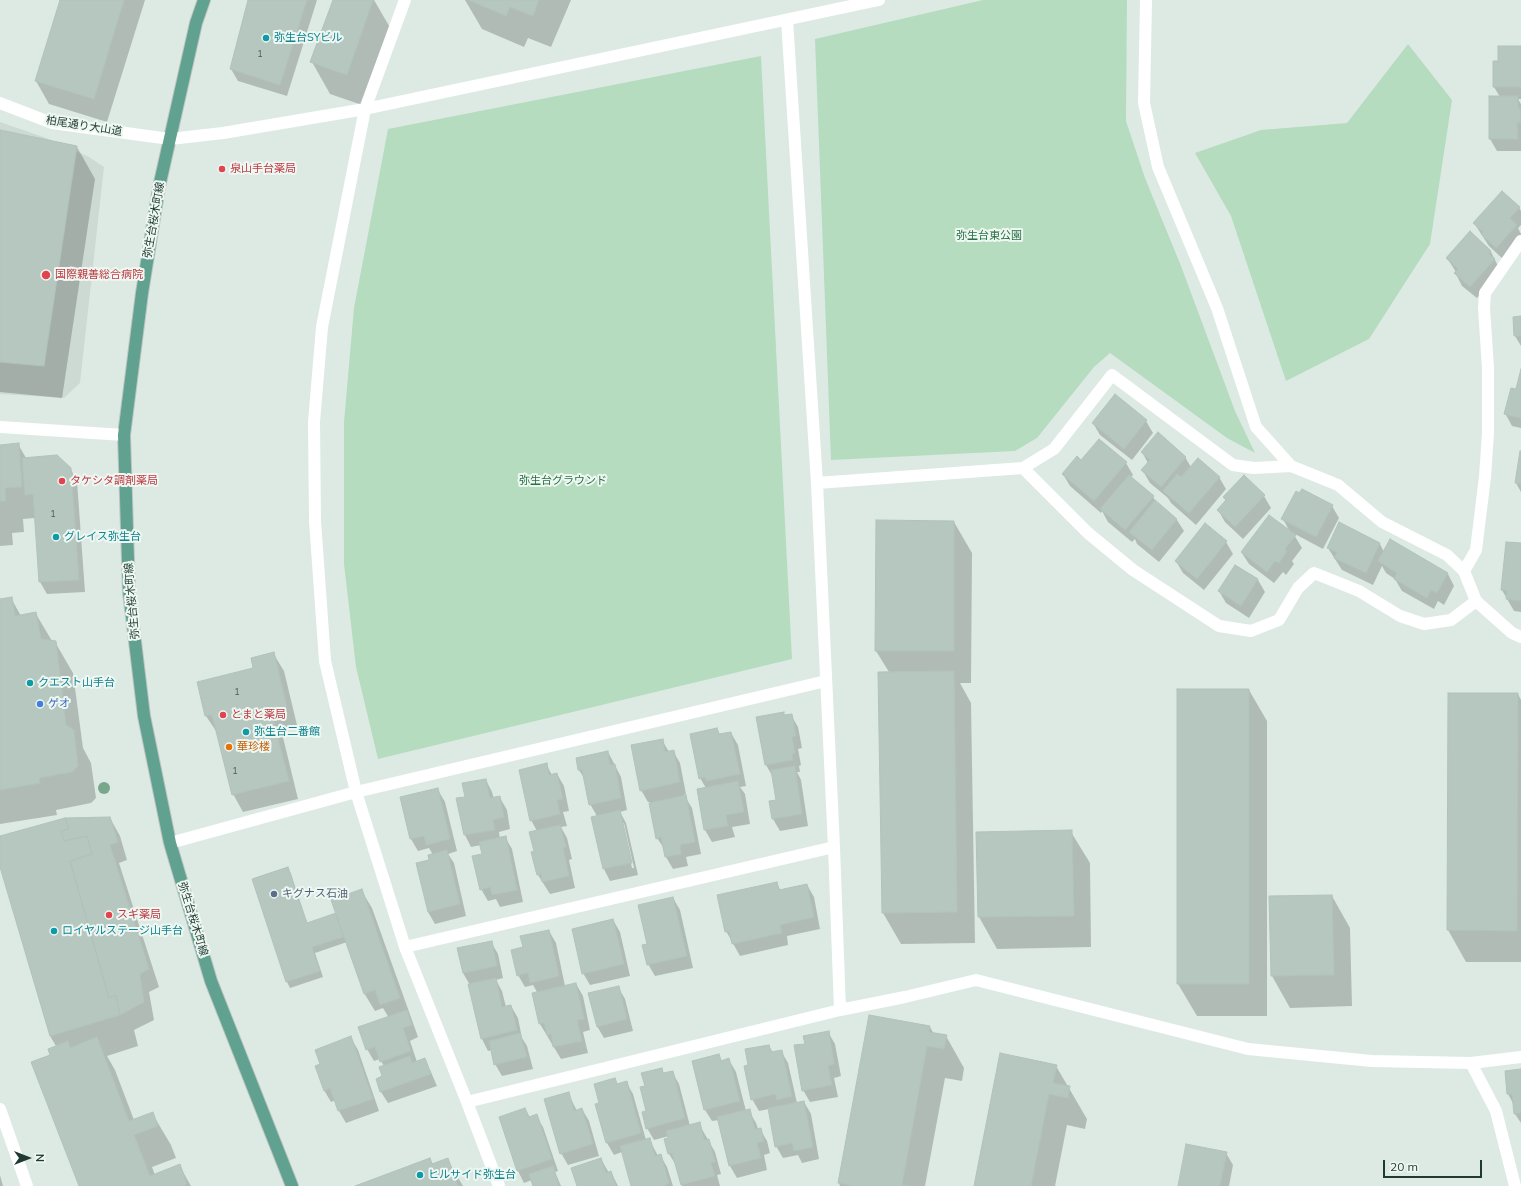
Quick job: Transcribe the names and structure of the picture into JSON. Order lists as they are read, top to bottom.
{
  "streets": {
    "main road": ["弥生台桜木町線"],
    "street": ["柏尾通り大山道"]
  },
  "crossings": [
    ["柏尾通り大山道", "弥生台桜木町線"]
  ],
  "parks": ["弥生台東公園", "弥生台グラウンド"],
  "places": [
    "弥生台SYビル",
    "泉山手台薬局",
    "国際親善総合病院",
    "タケシタ調剤薬局",
    "グレイス弥生台",
    "クエスト山手台",
    "ゲオ",
    "とまと薬局",
    "弥生台二番館",
    "華珍楼",
    "キグナス石油",
    "スギ薬局",
    "ロイヤルステージ山手台",
    "ヒルサイド弥生台"
  ],
  "house_numbers": [
    "1",
    "1",
    "1",
    "1"
  ],
  "scale_bar": "20 m",
  "north": "right"
}
